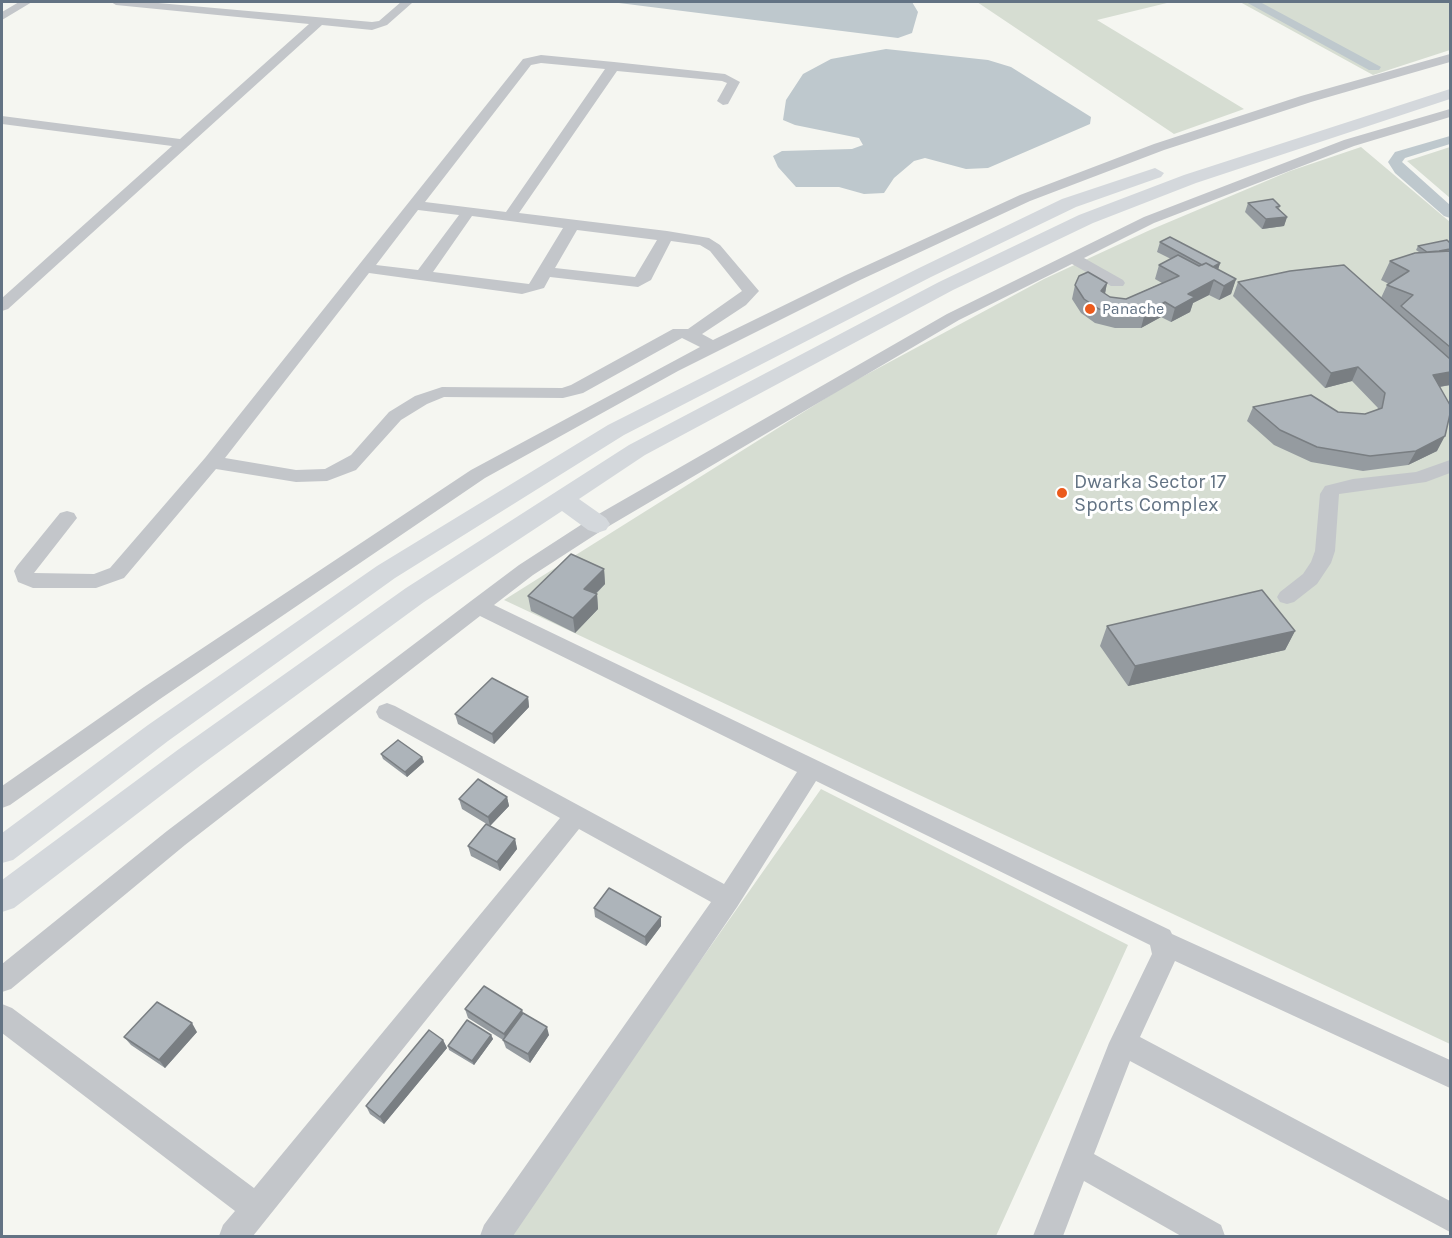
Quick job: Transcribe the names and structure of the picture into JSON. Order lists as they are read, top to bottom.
{
  "places": ["Panache", "Dwarka Sector 17 Sports Complex"]
}
